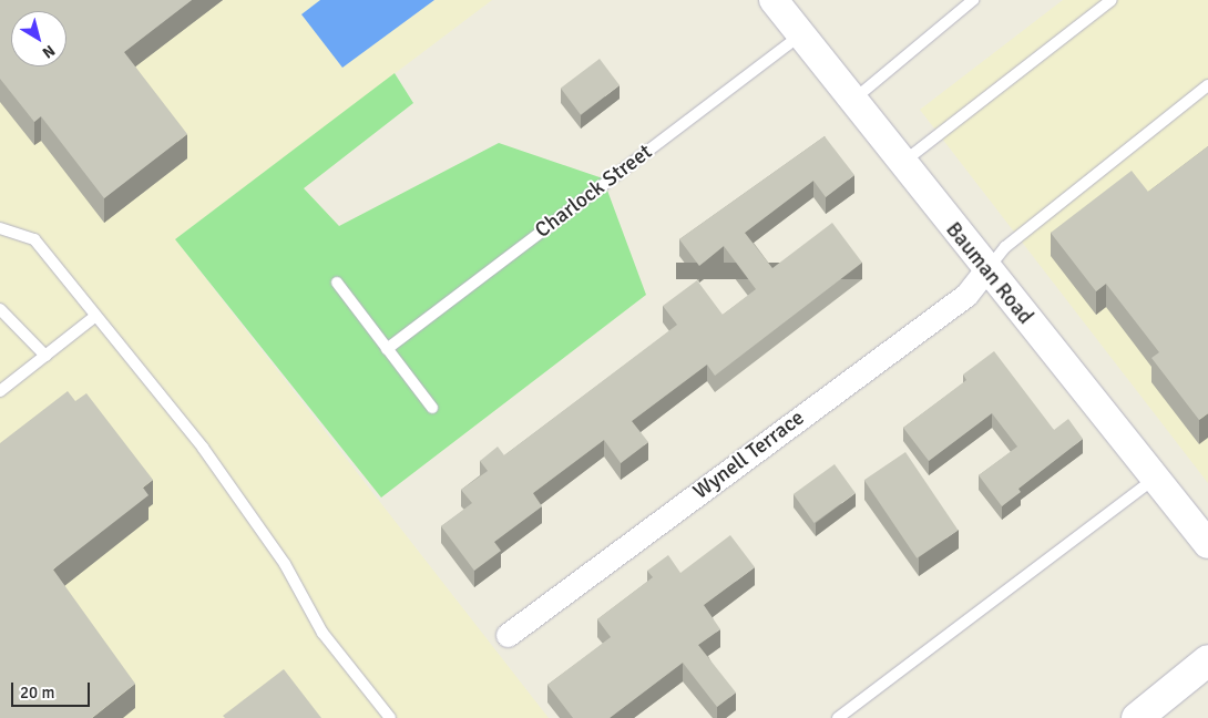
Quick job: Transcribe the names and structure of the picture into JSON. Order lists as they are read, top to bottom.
{
  "streets": {
    "street": ["Bauman Road", "Wynell Terrace"],
    "lane": ["Charlock Street"]
  },
  "crossings": [
    ["Charlock Street", "Bauman Road"],
    ["Bauman Road", "Wynell Terrace"]
  ],
  "scale_bar": "20 m",
  "north": "bottom right"
}
